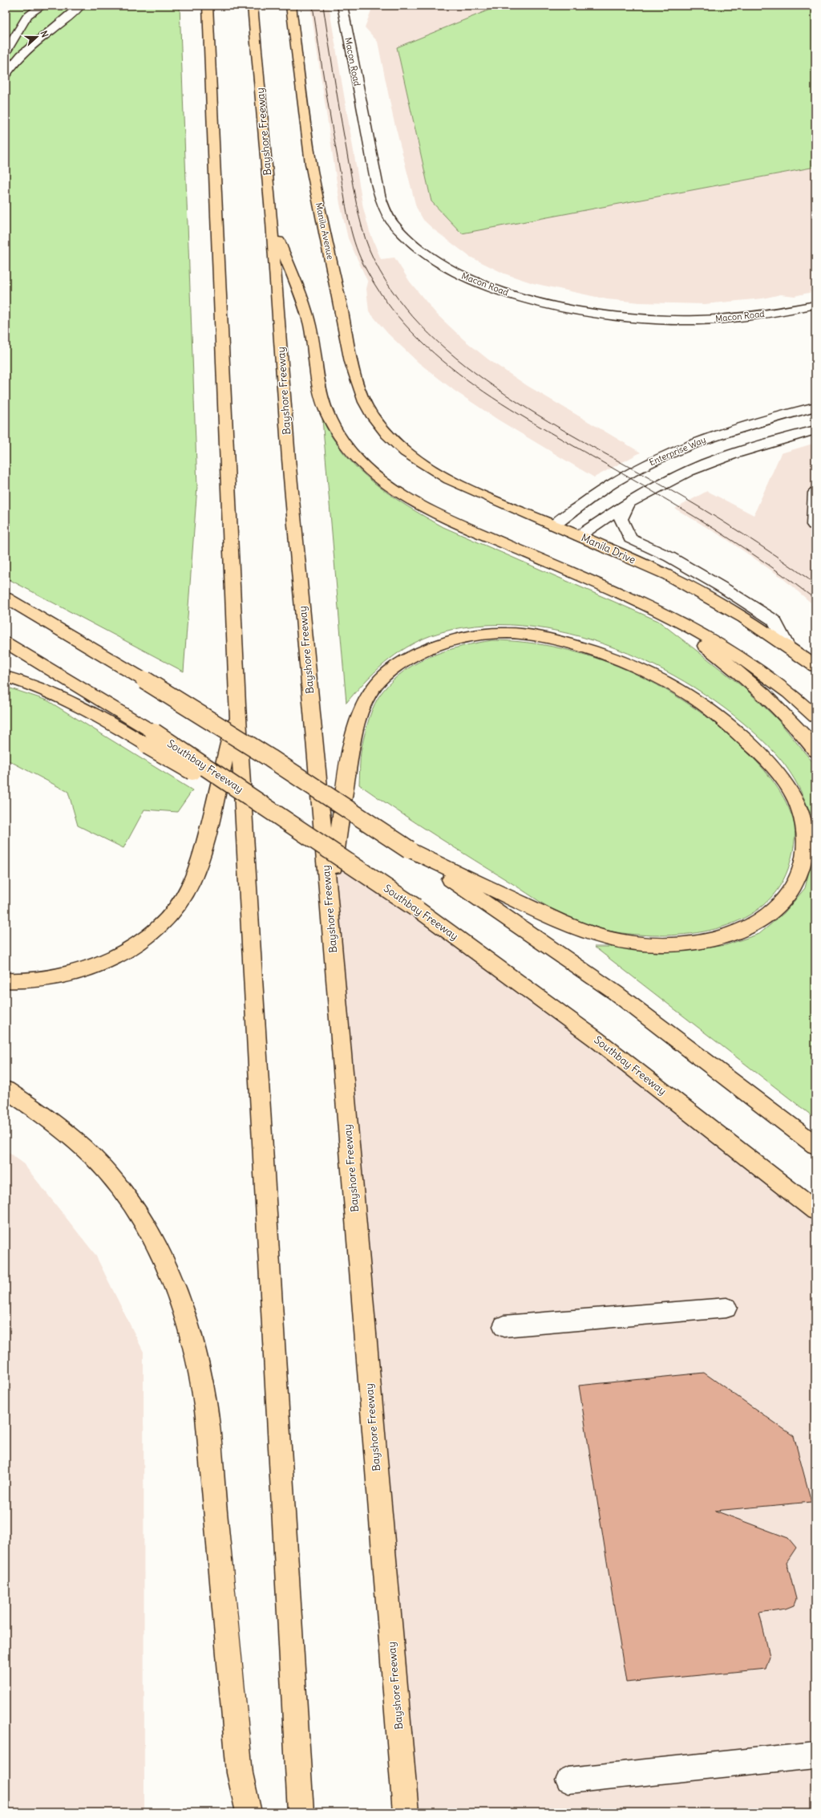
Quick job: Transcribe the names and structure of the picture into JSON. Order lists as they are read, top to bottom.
{
  "streets": {
    "main road": [
      "Bayshore Freeway",
      "Manila Avenue",
      "Manila Drive",
      "Southbay Freeway"
    ],
    "street": ["Macon Road", "Enterprise Way"]
  },
  "crossings": [
    ["Manila Avenue", "Manila Drive"],
    ["Enterprise Way", "Manila Drive"]
  ],
  "north": "right"
}
